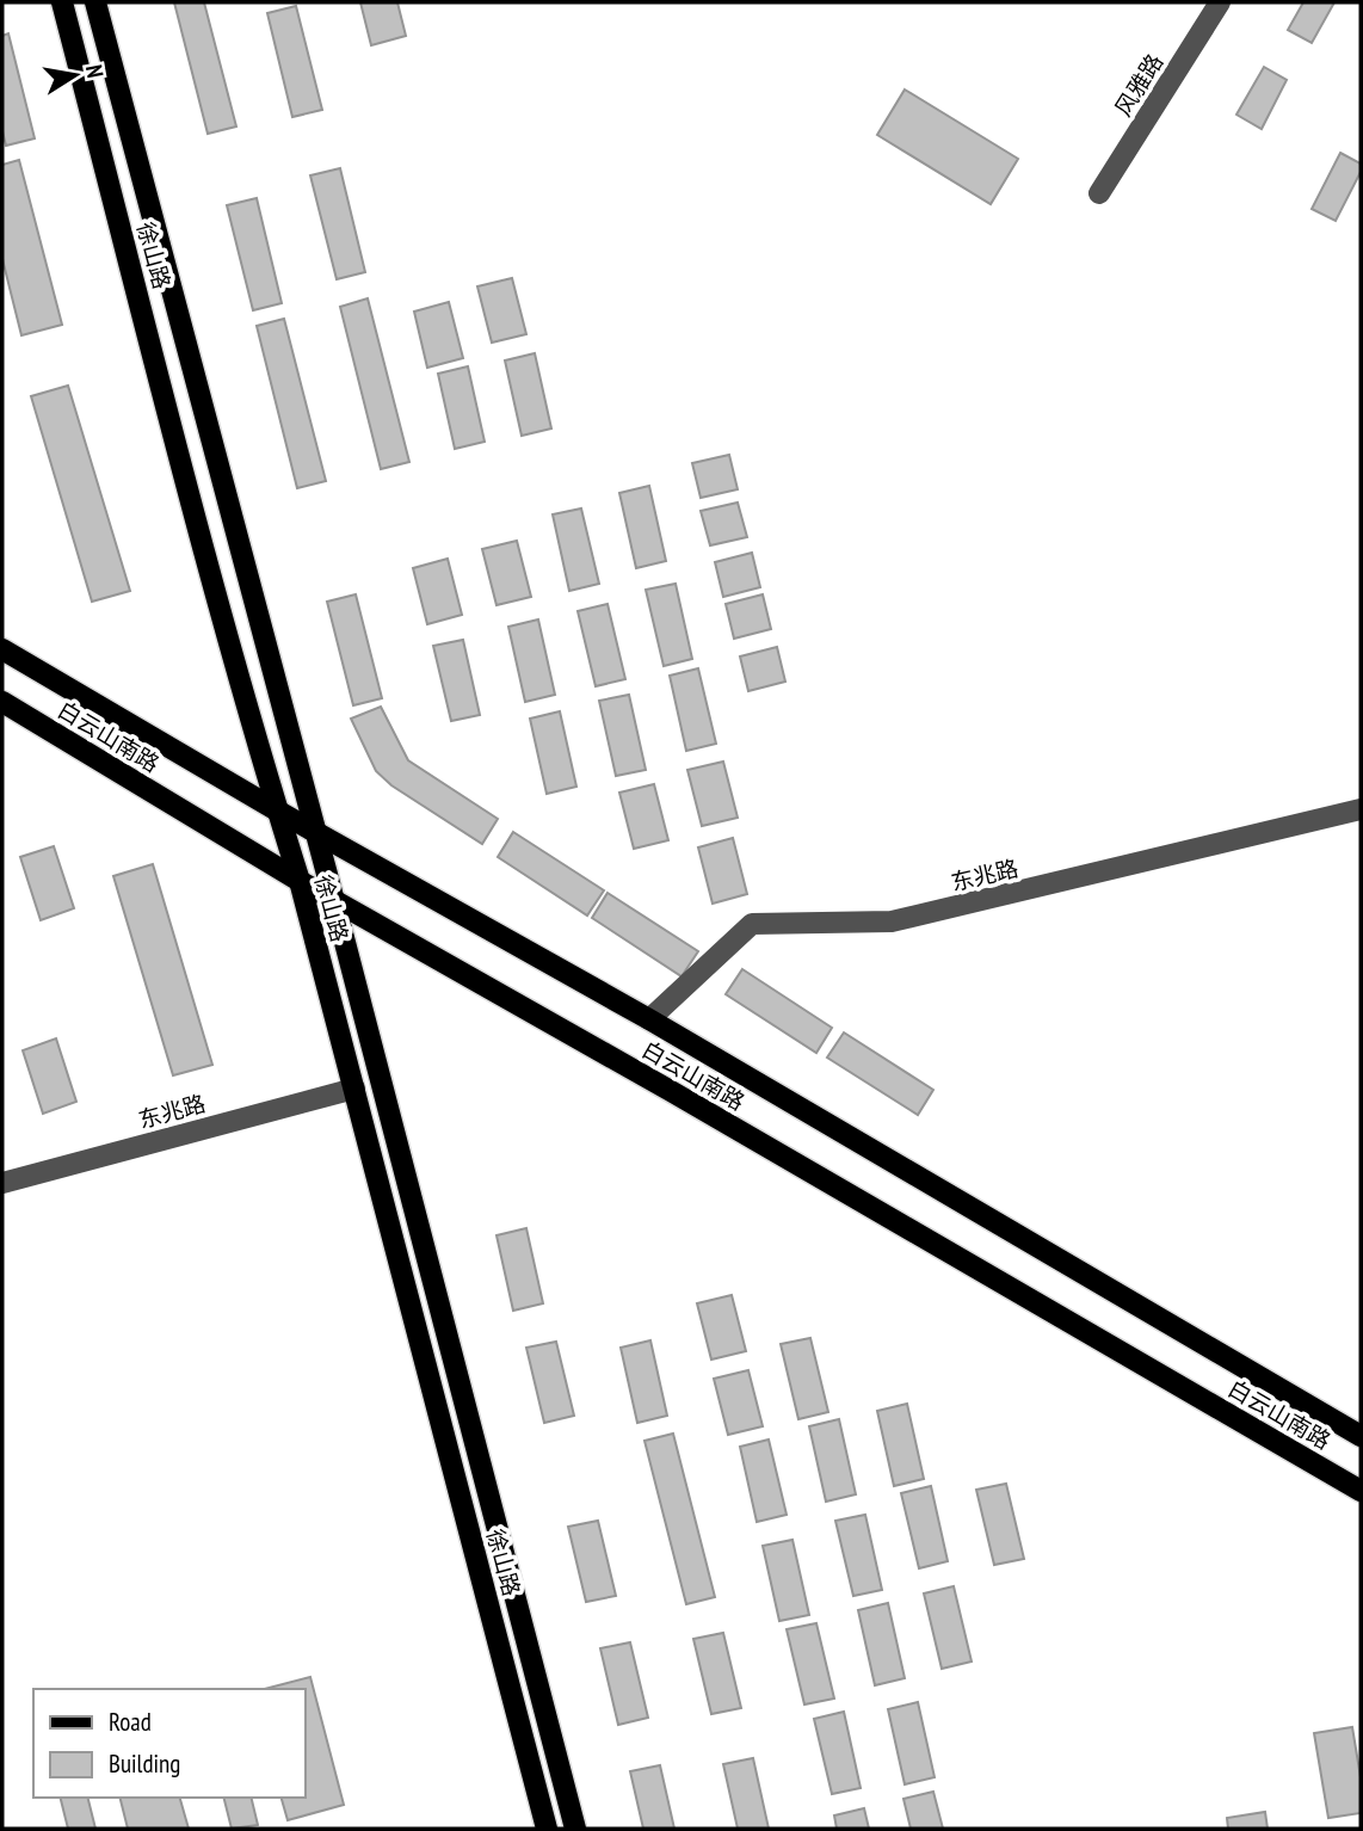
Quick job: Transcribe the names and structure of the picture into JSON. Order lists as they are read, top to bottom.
{
  "streets": {
    "main road": ["徐山路", "白云山南路"],
    "street": ["风雅路", "东兆路"]
  },
  "crossings": [
    ["徐山路", "白云山南路"],
    ["徐山路", "东兆路"],
    ["白云山南路", "东兆路"]
  ],
  "legend": ["Road", "Building"],
  "north": "right"
}
